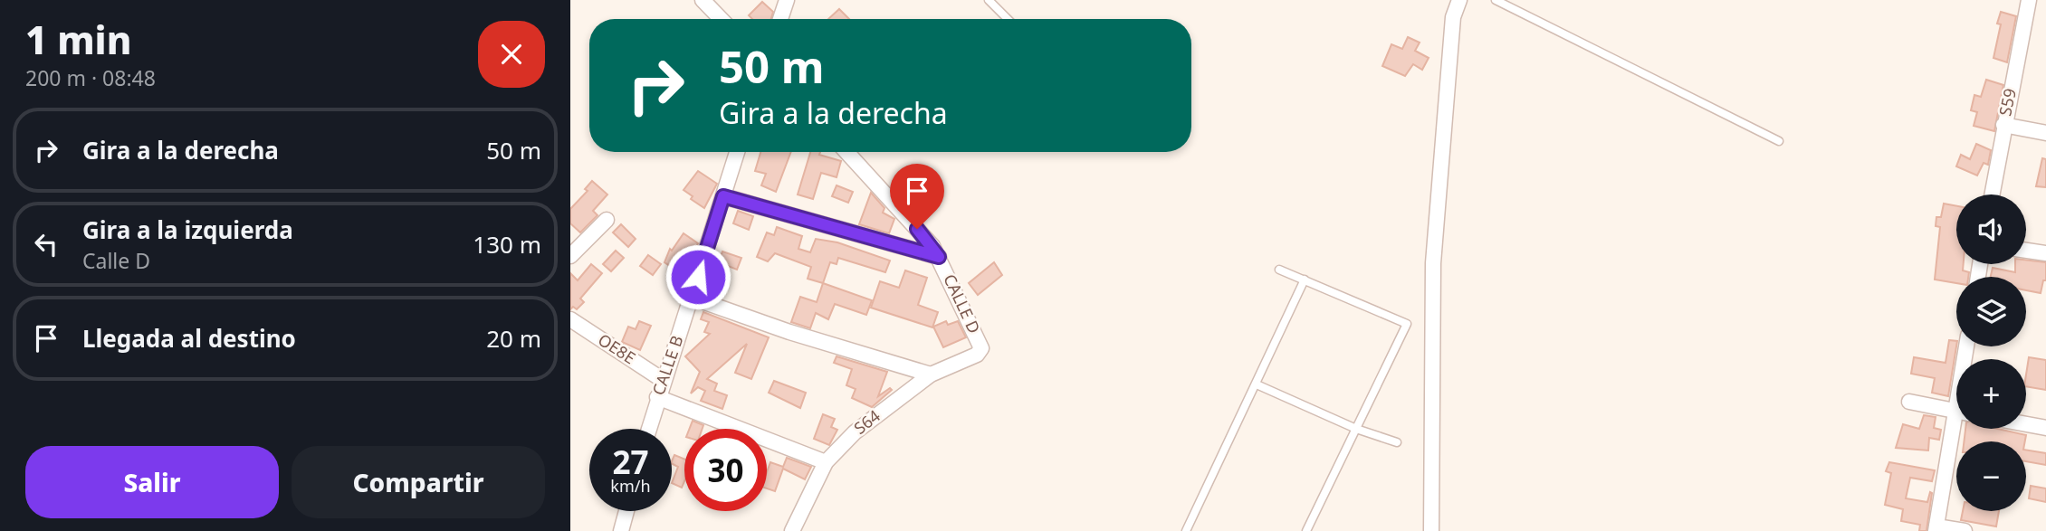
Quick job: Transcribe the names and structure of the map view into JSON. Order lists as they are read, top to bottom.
{
  "streets": {
    "street": [
      "S59",
      "CALLE D",
      "OE8E",
      "CALLE B",
      "S64"
    ]
  },
  "crossings": [
    ["CALLE D", "S64"],
    ["OE8E", "CALLE B"]
  ],
  "page": {
    "heading": ["1 min", "200 m · 08:48"],
    "turn": ["50 m", "Gira a la derecha"],
    "list": [
      {
        "name": "Gira a la derecha",
        "value": "50 m"
      },
      {
        "name": "Gira a la izquierda",
        "note": "Calle D",
        "value": "130 m"
      },
      {
        "name": "Llegada al destino",
        "value": "20 m"
      }
    ],
    "map_buttons": ["+", "−"],
    "speed": "27 km/h",
    "limit": "30",
    "buttons": ["Salir", "Compartir"]
  }
}
